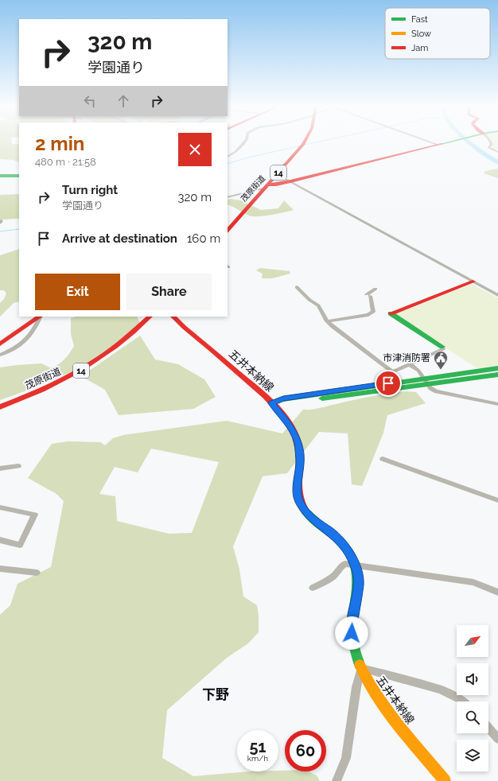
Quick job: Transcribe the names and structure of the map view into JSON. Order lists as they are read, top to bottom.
{
  "streets": {
    "street": ["14", "茂原街道", "五井本納線"]
  },
  "districts": ["下野"],
  "places": {
    "public building": ["市津消防署"]
  },
  "legend": ["Fast", "Slow", "Jam"],
  "north": "top right",
  "page": {
    "turn": ["320 m", "学園通り"],
    "heading": ["2 min", "480 m · 21:58"],
    "list": [
      {
        "name": "Turn right",
        "note": "学園通り",
        "value": "320 m"
      },
      {
        "name": "Arrive at destination",
        "value": "160 m"
      }
    ],
    "buttons": ["Exit", "Share"],
    "speed": "51 km/h",
    "limit": "60"
  }
}
